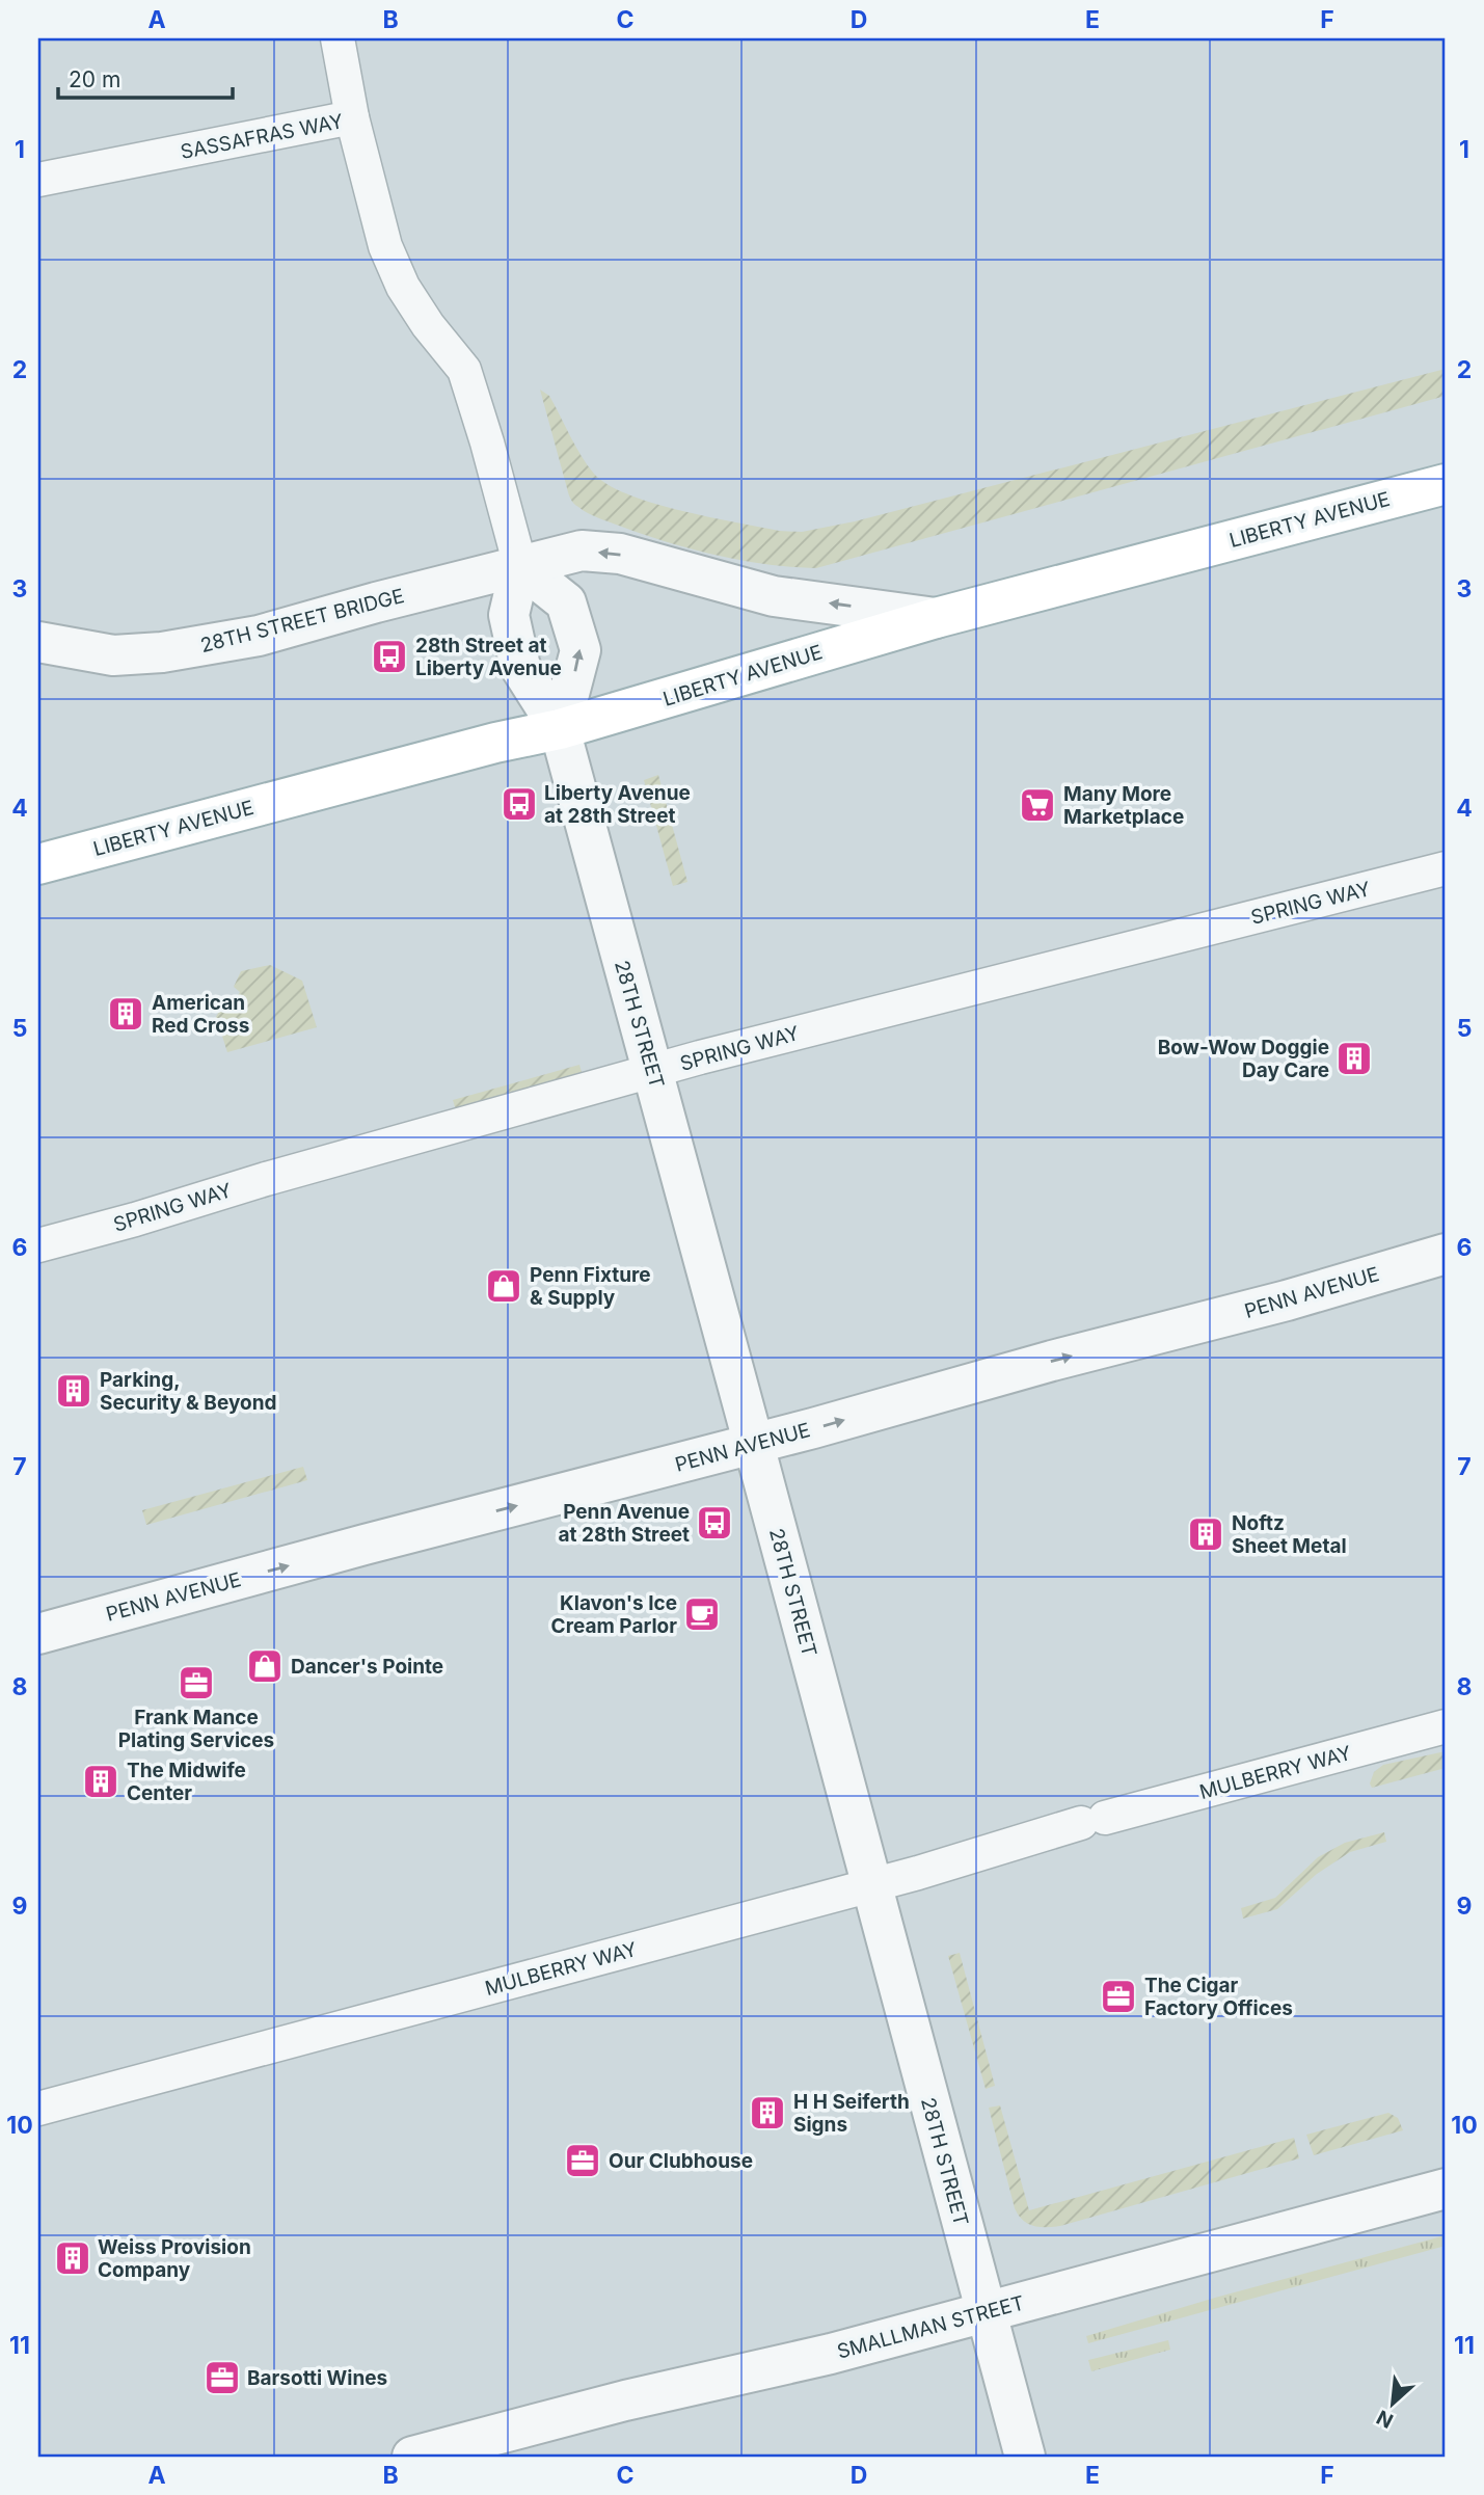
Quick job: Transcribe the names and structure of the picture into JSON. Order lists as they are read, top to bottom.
{
  "streets": {
    "main road": ["LIBERTY AVENUE"],
    "street": [
      "28TH STREET BRIDGE",
      "28TH STREET",
      "PENN AVENUE",
      "SMALLMAN STREET"
    ],
    "lane": ["SASSAFRAS WAY", "SPRING WAY", "MULBERRY WAY"]
  },
  "crossings": [
    ["SASSAFRAS WAY", "28TH STREET BRIDGE"],
    ["SASSAFRAS WAY", "28TH STREET"],
    ["LIBERTY AVENUE", "28TH STREET BRIDGE"],
    ["LIBERTY AVENUE", "28TH STREET"],
    ["28TH STREET BRIDGE", "28TH STREET"],
    ["SPRING WAY", "28TH STREET"],
    ["28TH STREET", "PENN AVENUE"],
    ["28TH STREET", "MULBERRY WAY"],
    ["28TH STREET", "SMALLMAN STREET"]
  ],
  "one_way": ["28TH STREET BRIDGE", "PENN AVENUE"],
  "places": {
    "bus stop": ["28th Street at Liberty Avenue", "Liberty Avenue at 28th Street", "Penn Avenue at 28th Street"],
    "supermarket": ["Many More Marketplace"],
    "building": [
      "American Red Cross",
      "Bow-Wow Doggie Day Care",
      "Parking, Security & Beyond",
      "Noftz Sheet Metal",
      "The Midwife Center",
      "H H Seiferth Signs",
      "Weiss Provision Company"
    ],
    "shop": ["Penn Fixture & Supply", "Dancer's Pointe"],
    "cafe": ["Klavon's Ice Cream Parlor"],
    "office": [
      "Frank Mance Plating Services",
      "The Cigar Factory Offices",
      "Our Clubhouse",
      "Barsotti Wines"
    ]
  },
  "scale_bar": "20 m",
  "north": "bottom left",
  "grid": {
    "columns": [
      "A",
      "B",
      "C",
      "D",
      "E",
      "F"
    ],
    "rows": [
      "1",
      "2",
      "3",
      "4",
      "5",
      "6",
      "7",
      "8",
      "9",
      "10",
      "11"
    ]
  }
}
